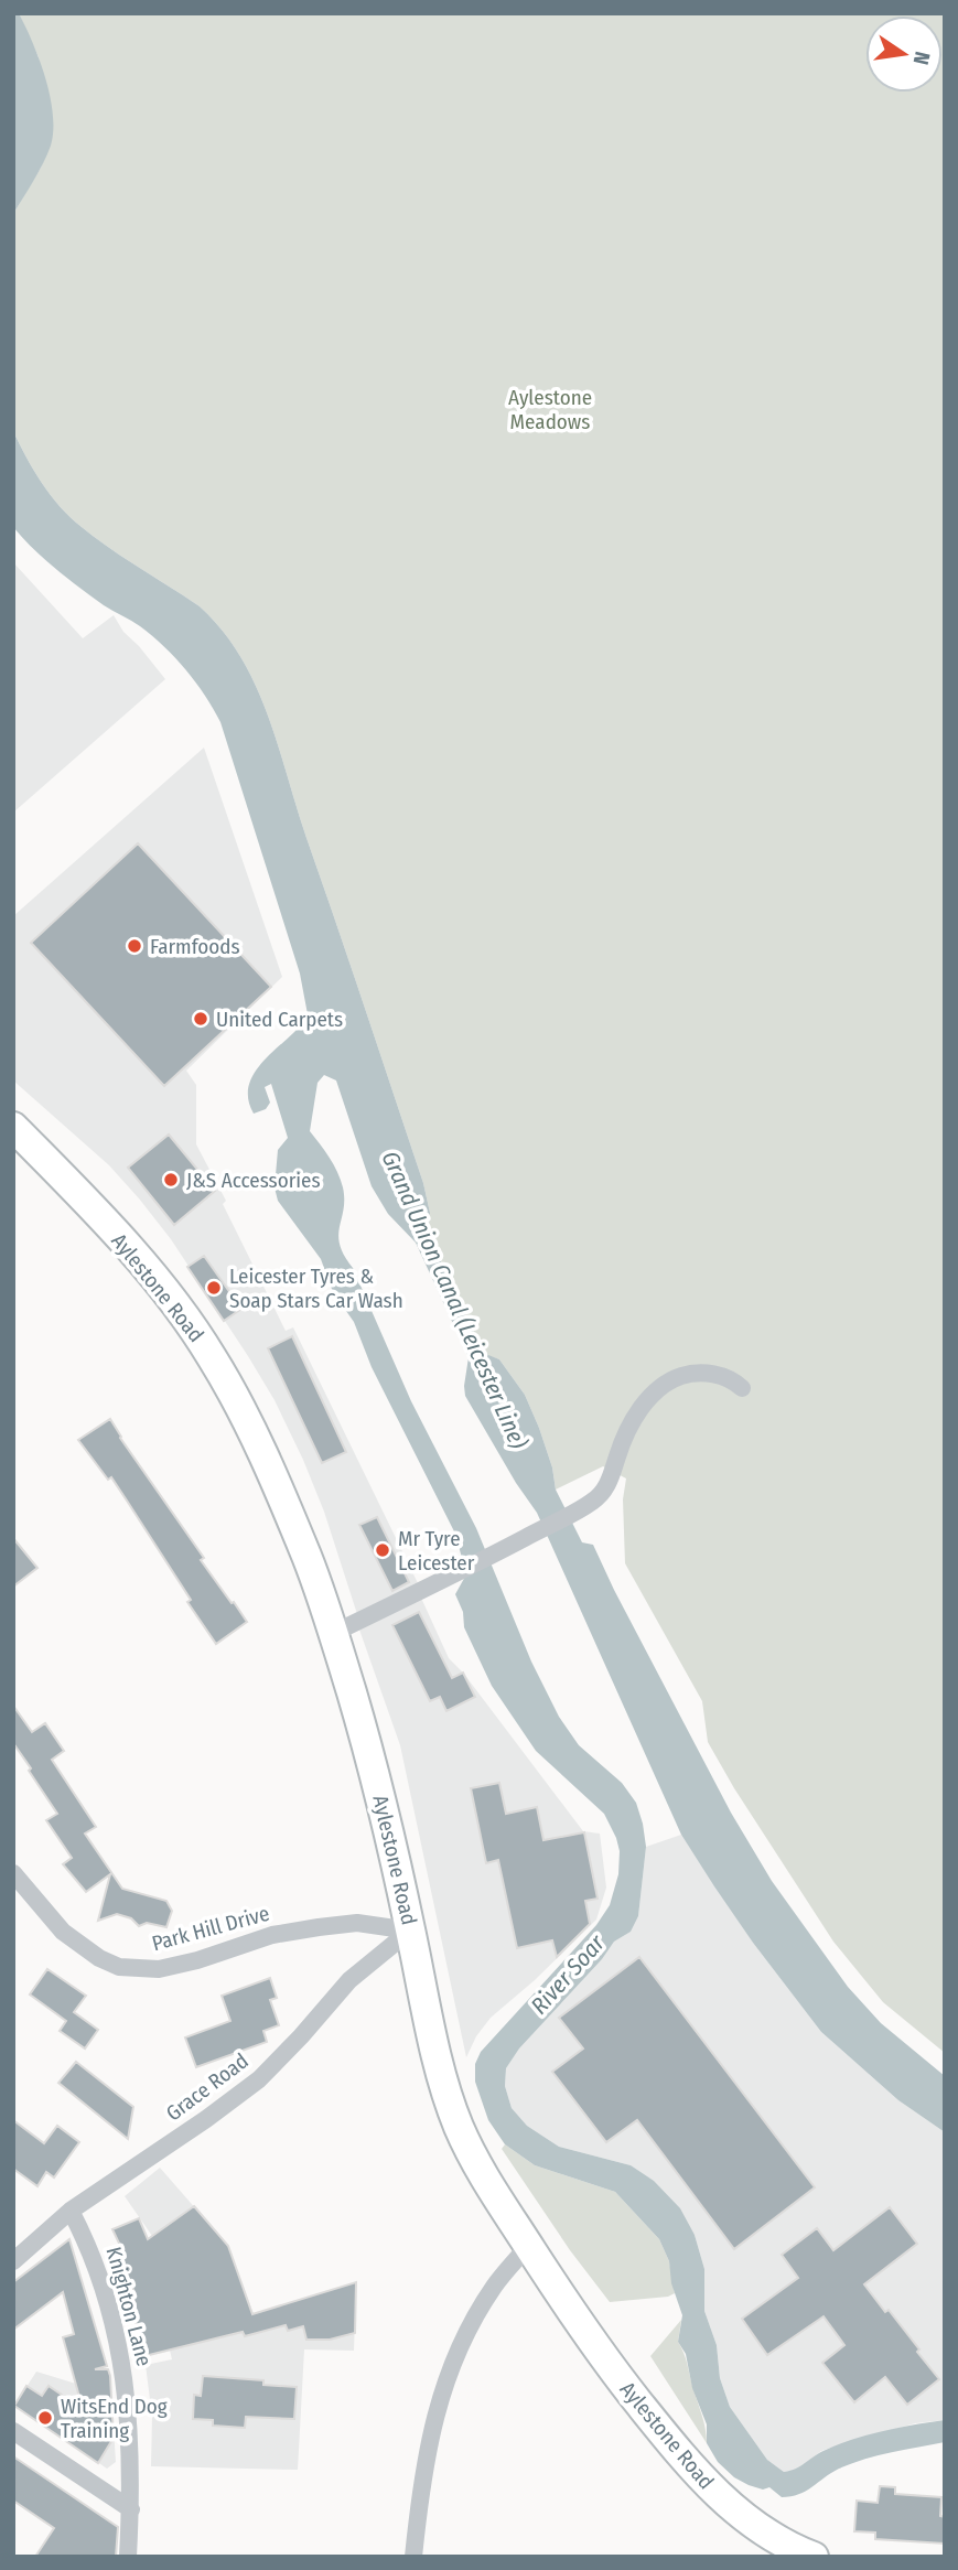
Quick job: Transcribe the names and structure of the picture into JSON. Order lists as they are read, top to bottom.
{
  "streets": {
    "main road": ["Aylestone Road"],
    "street": ["Park Hill Drive", "Grace Road", "Knighton Lane"]
  },
  "crossings": [
    ["Aylestone Road", "Park Hill Drive"],
    ["Aylestone Road", "Grace Road"],
    ["Park Hill Drive", "Grace Road"],
    ["Grace Road", "Knighton Lane"]
  ],
  "water": ["Grand Union Canal (Leicester Line)", "River Soar"],
  "parks": ["Aylestone Meadows"],
  "places": [
    "Farmfoods",
    "United Carpets",
    "J&S Accessories",
    "Leicester Tyres & Soap Stars Car Wash",
    "Mr Tyre Leicester",
    "WitsEnd Dog Training"
  ],
  "north": "right"
}
